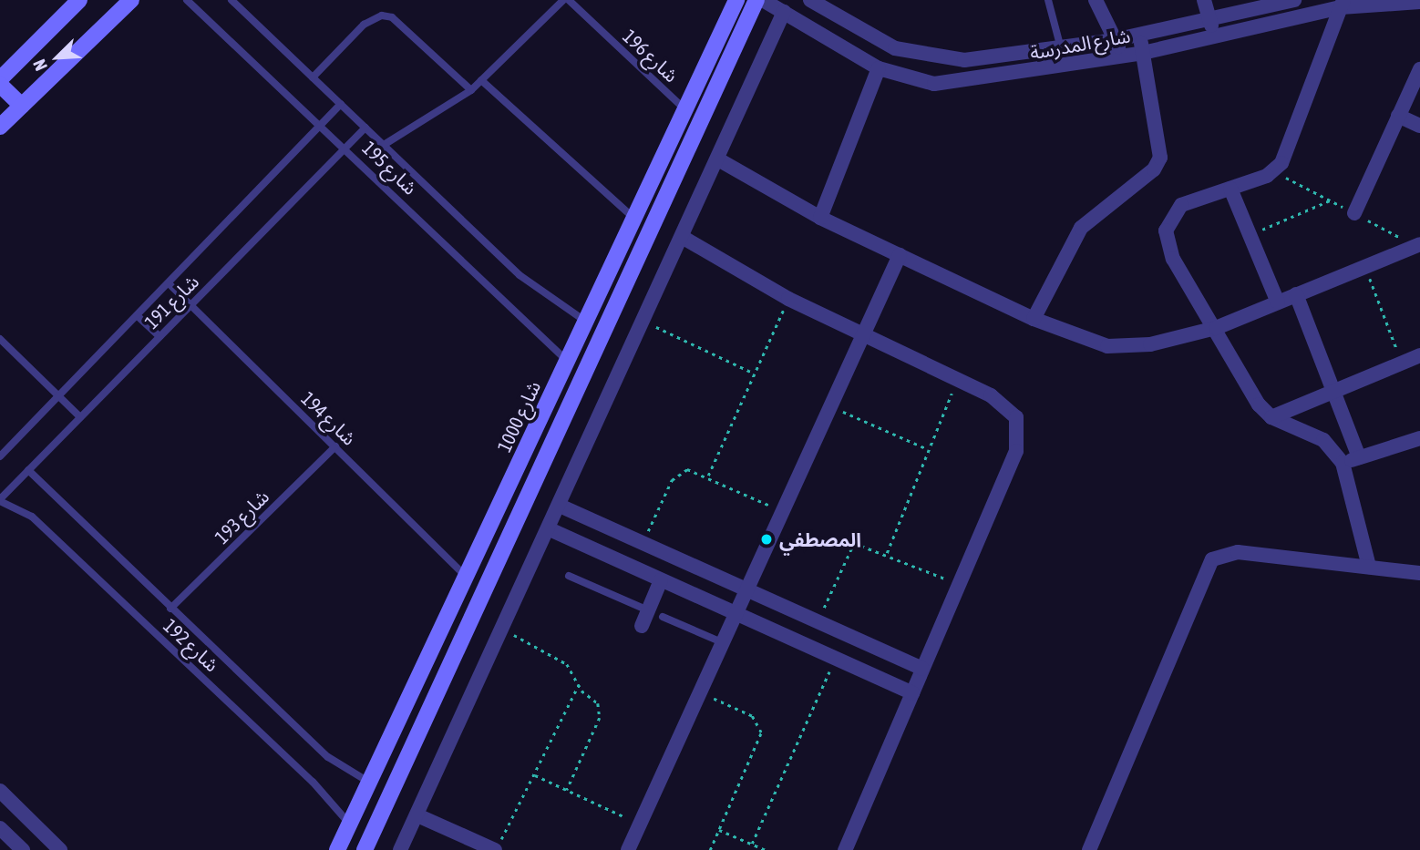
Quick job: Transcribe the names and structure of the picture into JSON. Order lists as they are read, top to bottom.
{
  "streets": {
    "street": ["شارع المدرسة", "شارع 1000"],
    "lane": [
      "شارع 196",
      "شارع 195",
      "شارع 191",
      "شارع 194",
      "شارع 193",
      "شارع 192"
    ]
  },
  "crossings": [
    ["شارع 196", "شارع 1000"],
    ["شارع 195", "شارع 191"],
    ["شارع 195", "شارع 1000"],
    ["شارع 191", "شارع 194"],
    ["شارع 191", "شارع 192"],
    ["شارع 1000", "شارع 194"],
    ["شارع 1000", "شارع 192"],
    ["شارع 194", "شارع 193"],
    ["شارع 193", "شارع 192"]
  ],
  "places": ["المصطفي"],
  "north": "bottom left"
}
